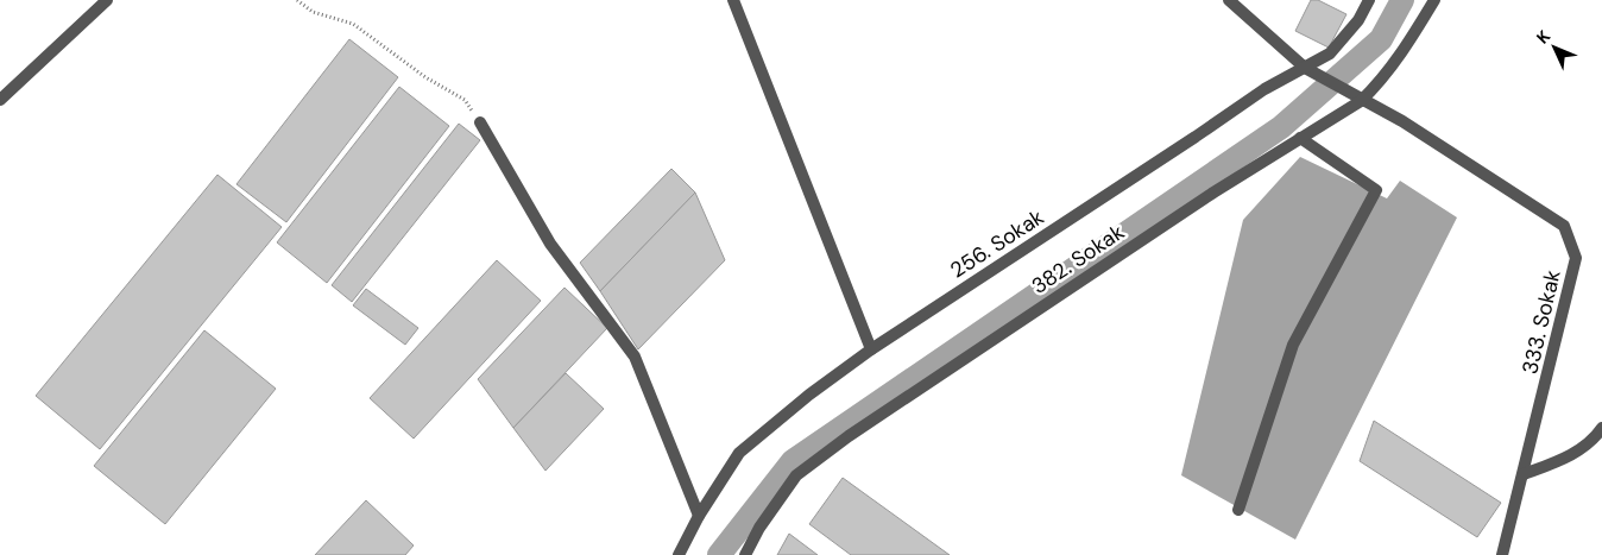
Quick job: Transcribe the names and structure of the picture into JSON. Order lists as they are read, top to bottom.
{
  "streets": {
    "street": ["256. Sokak", "382. Sokak", "333. Sokak"]
  },
  "crossings": [
    ["256. Sokak", "333. Sokak"],
    ["382. Sokak", "333. Sokak"]
  ],
  "north": "top left"
}
